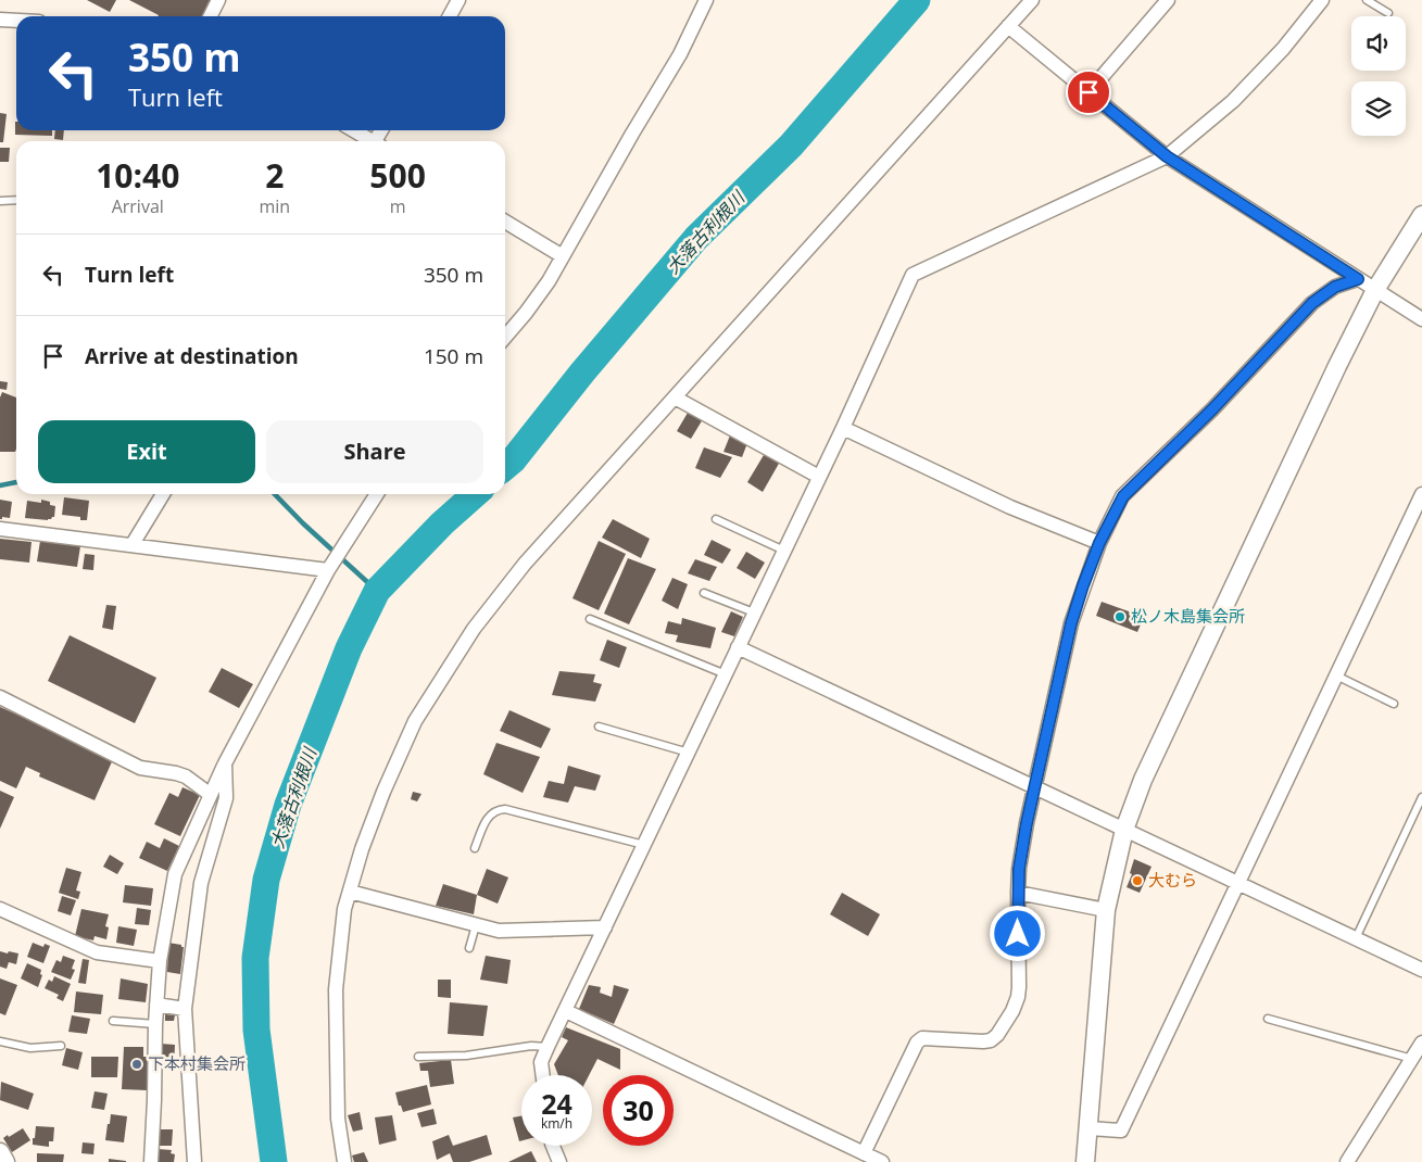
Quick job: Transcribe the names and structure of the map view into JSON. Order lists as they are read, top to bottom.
{
  "water": ["大落古利根川"],
  "places": ["松ノ木島集会所", "大むら", "下本村集会所"],
  "page": {
    "turn": ["350 m", "Turn left"],
    "eta": [
      "10:40",
      "Arrival",
      "2",
      "min",
      "500",
      "m"
    ],
    "list": [
      {
        "name": "Turn left",
        "value": "350 m"
      },
      {
        "name": "Arrive at destination",
        "value": "150 m"
      }
    ],
    "buttons": ["Exit", "Share"],
    "speed": "24 km/h",
    "limit": "30"
  }
}
